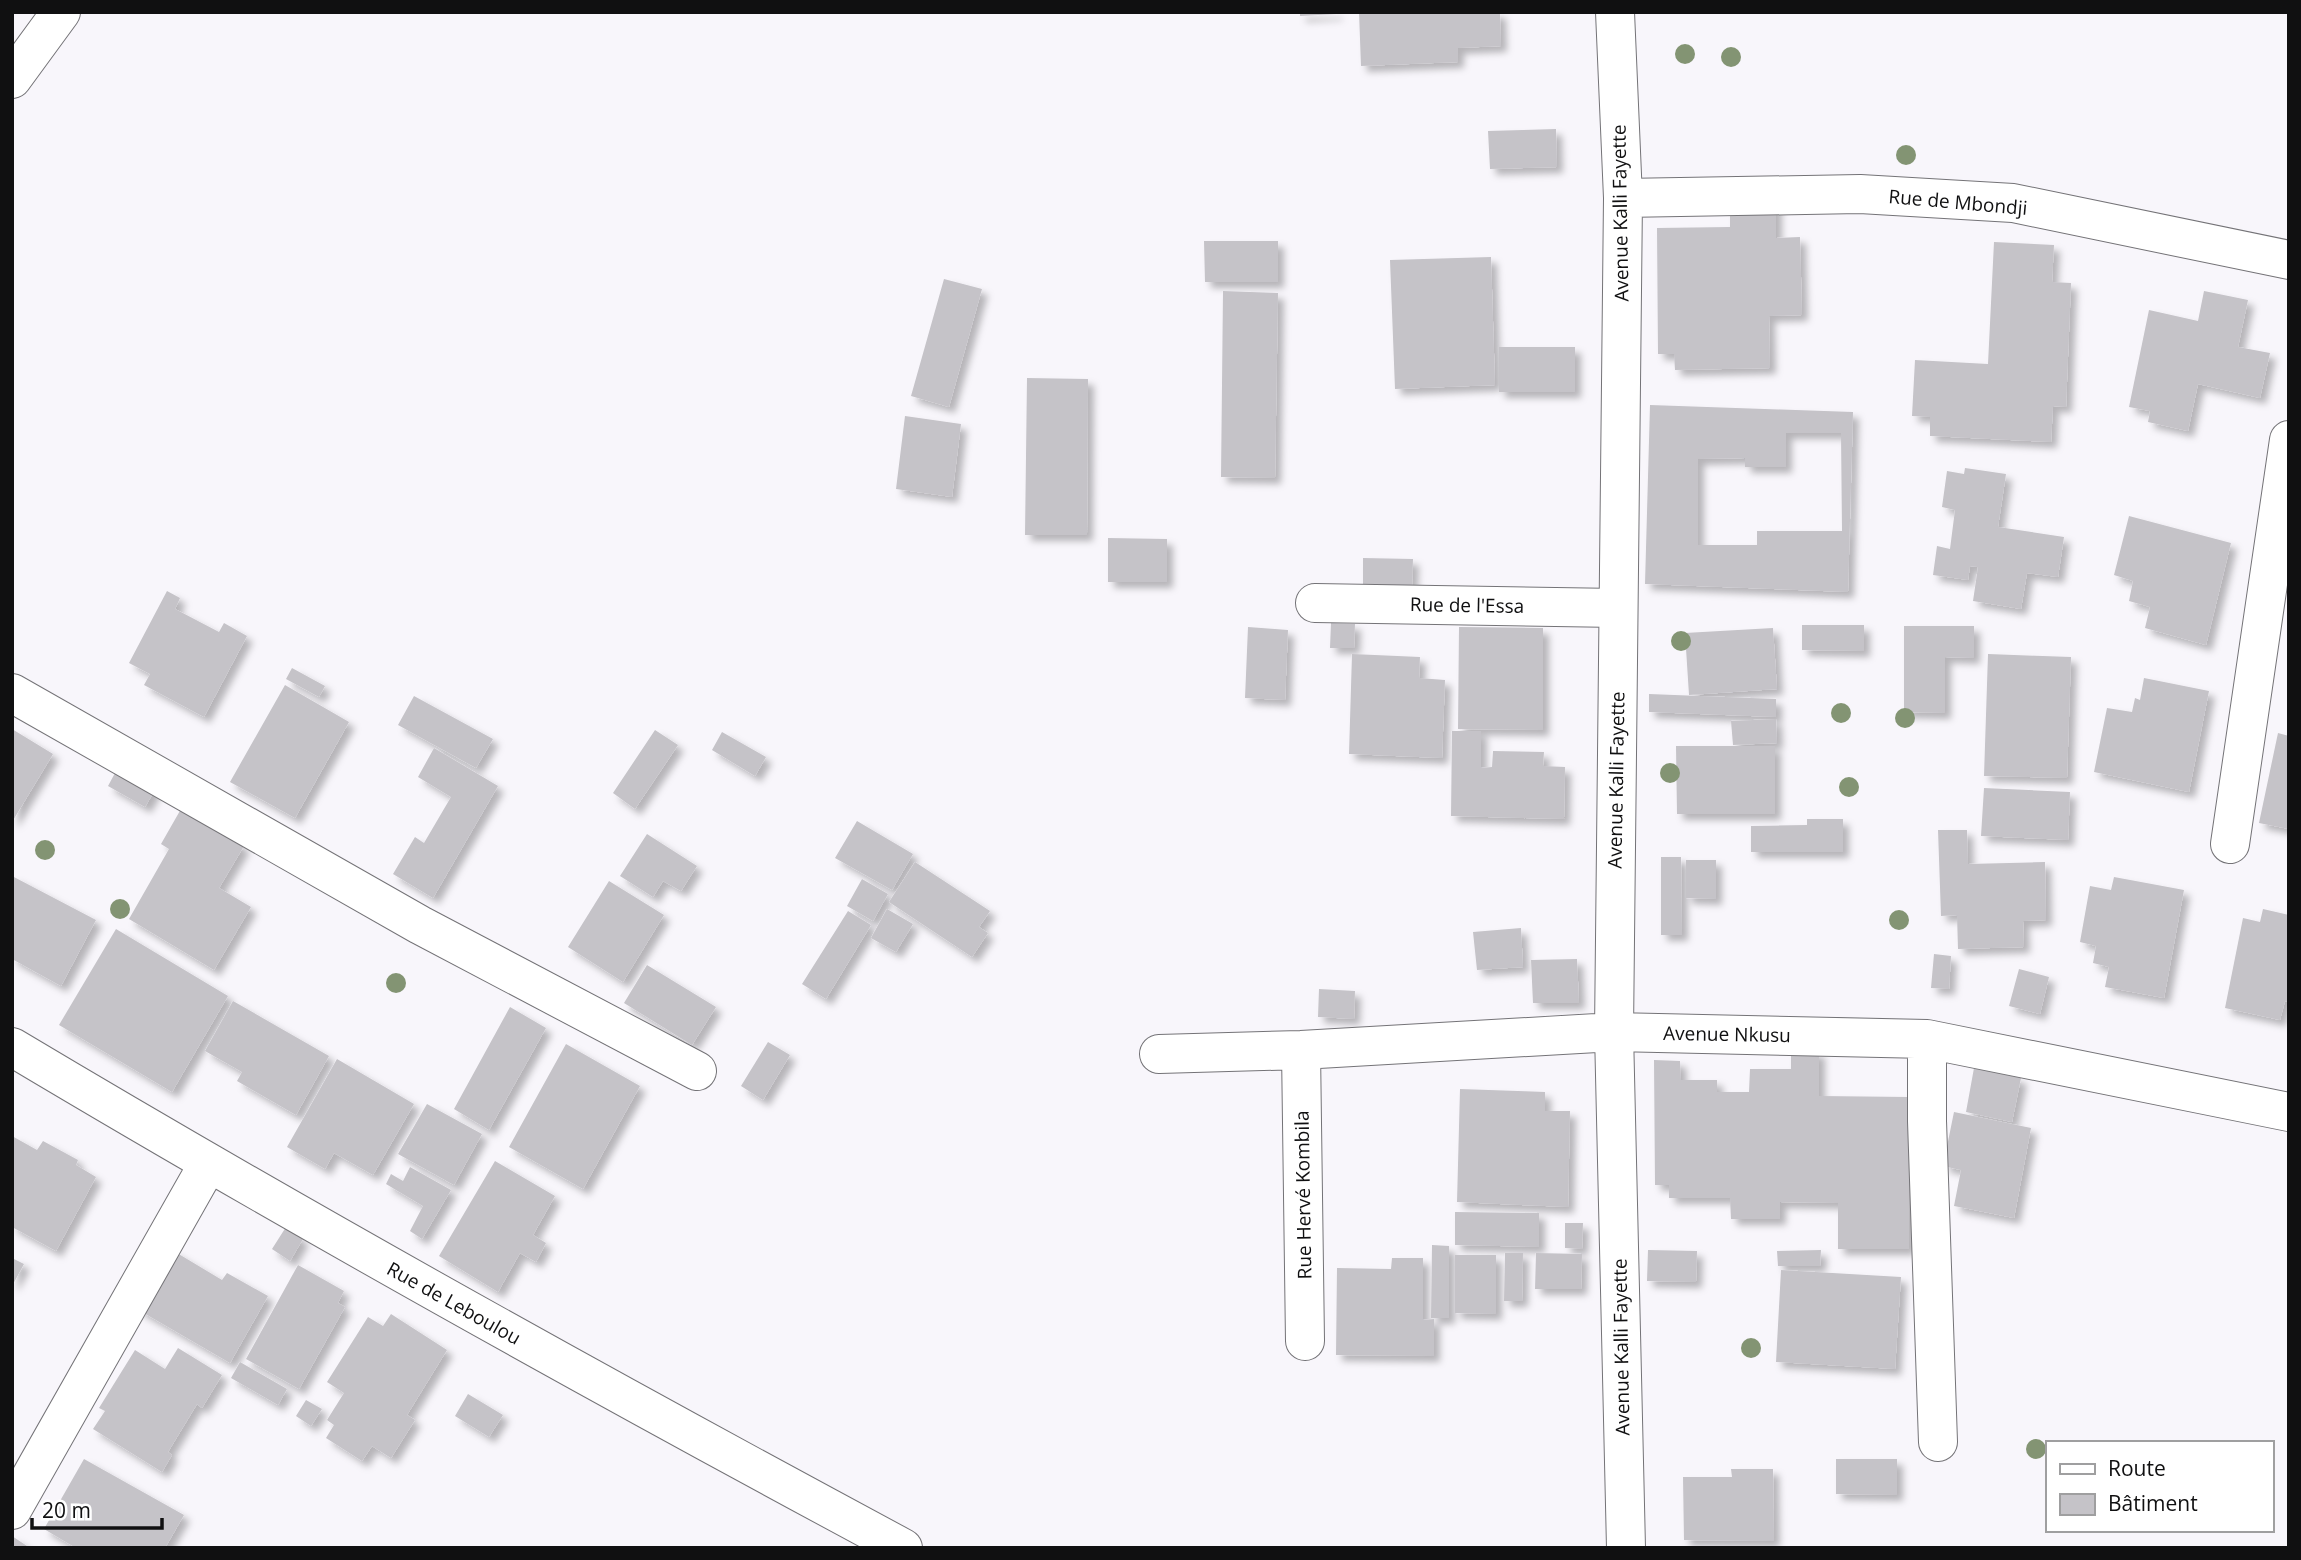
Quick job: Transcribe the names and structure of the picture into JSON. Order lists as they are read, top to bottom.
{
  "streets": {
    "street": [
      "Rue de Mbondji",
      "Avenue Kalli Fayette",
      "Rue de l'Essa",
      "Avenue Nkusu",
      "Rue Hervé Kombila",
      "Rue de Leboulou"
    ]
  },
  "crossings": [
    ["Rue de Mbondji", "Avenue Kalli Fayette"],
    ["Avenue Kalli Fayette", "Rue de l'Essa"],
    ["Avenue Kalli Fayette", "Avenue Nkusu"],
    ["Avenue Nkusu", "Rue Hervé Kombila"]
  ],
  "legend": ["Route", "Bâtiment"],
  "scale_bar": "20 m"
}
